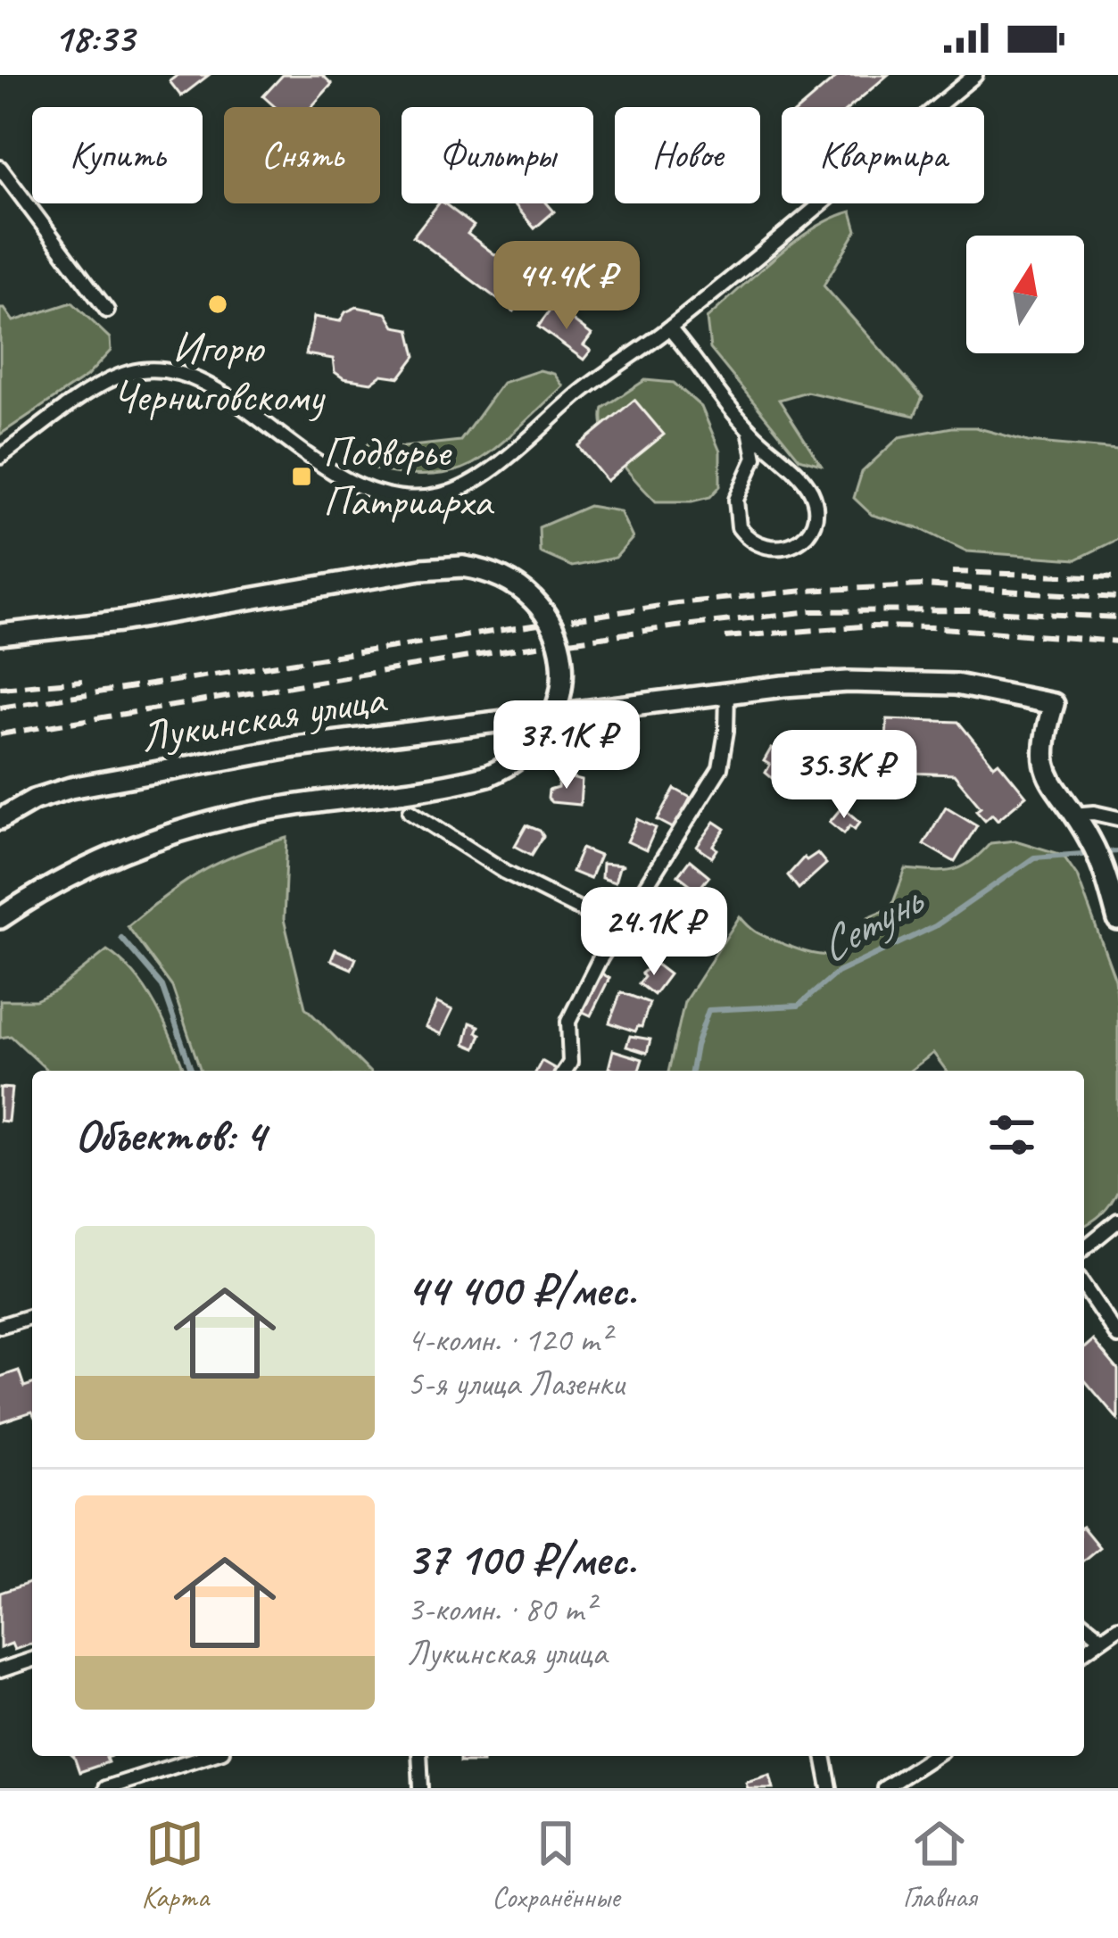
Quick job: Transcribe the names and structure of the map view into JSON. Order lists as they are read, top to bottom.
{
  "streets": {
    "street": ["Лукинская улица"]
  },
  "water": ["Сетунь"],
  "places": {
    "other": ["Игорю Черниговскому"],
    "transit": ["Подворье Патриарха"]
  },
  "north": "top",
  "page": {
    "status": "18:33",
    "chip": [
      "Купить",
      "Снять",
      "Фильтры",
      "Новое",
      "Квартира"
    ],
    "price": [
      "44.4K ₽",
      "37.1K ₽",
      "35.3K ₽",
      "24.1K ₽"
    ],
    "heading": "Объектов: 4",
    "list": [
      {
        "name": "44 400 ₽/мес.",
        "note": "4-комн. · 120 m² · 5-я улица Лазенки"
      },
      {
        "name": "37 100 ₽/мес.",
        "note": "3-комн. · 80 m² · Лукинская улица"
      }
    ],
    "tabs": ["Карта", "Сохранённые", "Главная"]
  }
}
